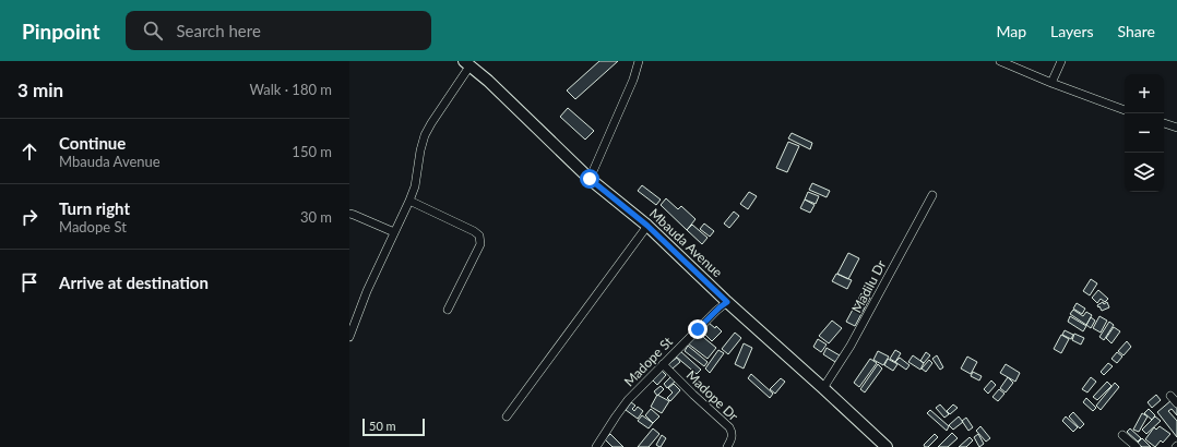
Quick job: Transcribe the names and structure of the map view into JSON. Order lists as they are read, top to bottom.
{
  "streets": {
    "street": [
      "Mbauda Avenue",
      "Madilu Dr",
      "Madope St",
      "Madope Dr"
    ]
  },
  "crossings": [
    ["Mbauda Avenue", "Madilu Dr"],
    ["Mbauda Avenue", "Madope St"],
    ["Madope St", "Madope Dr"]
  ],
  "scale_bar": "50 m",
  "page": {
    "header": "Pinpoint",
    "search": "Search here",
    "nav": ["Map", "Layers", "Share"],
    "heading": ["3 min", "Walk · 180 m"],
    "map_buttons": ["+", "−"],
    "list": [
      ["Continue", "Mbauda Avenue", "150 m"],
      ["Turn right", "Madope St", "30 m"],
      "Arrive at destination"
    ],
    "scale": "50 m"
  }
}
